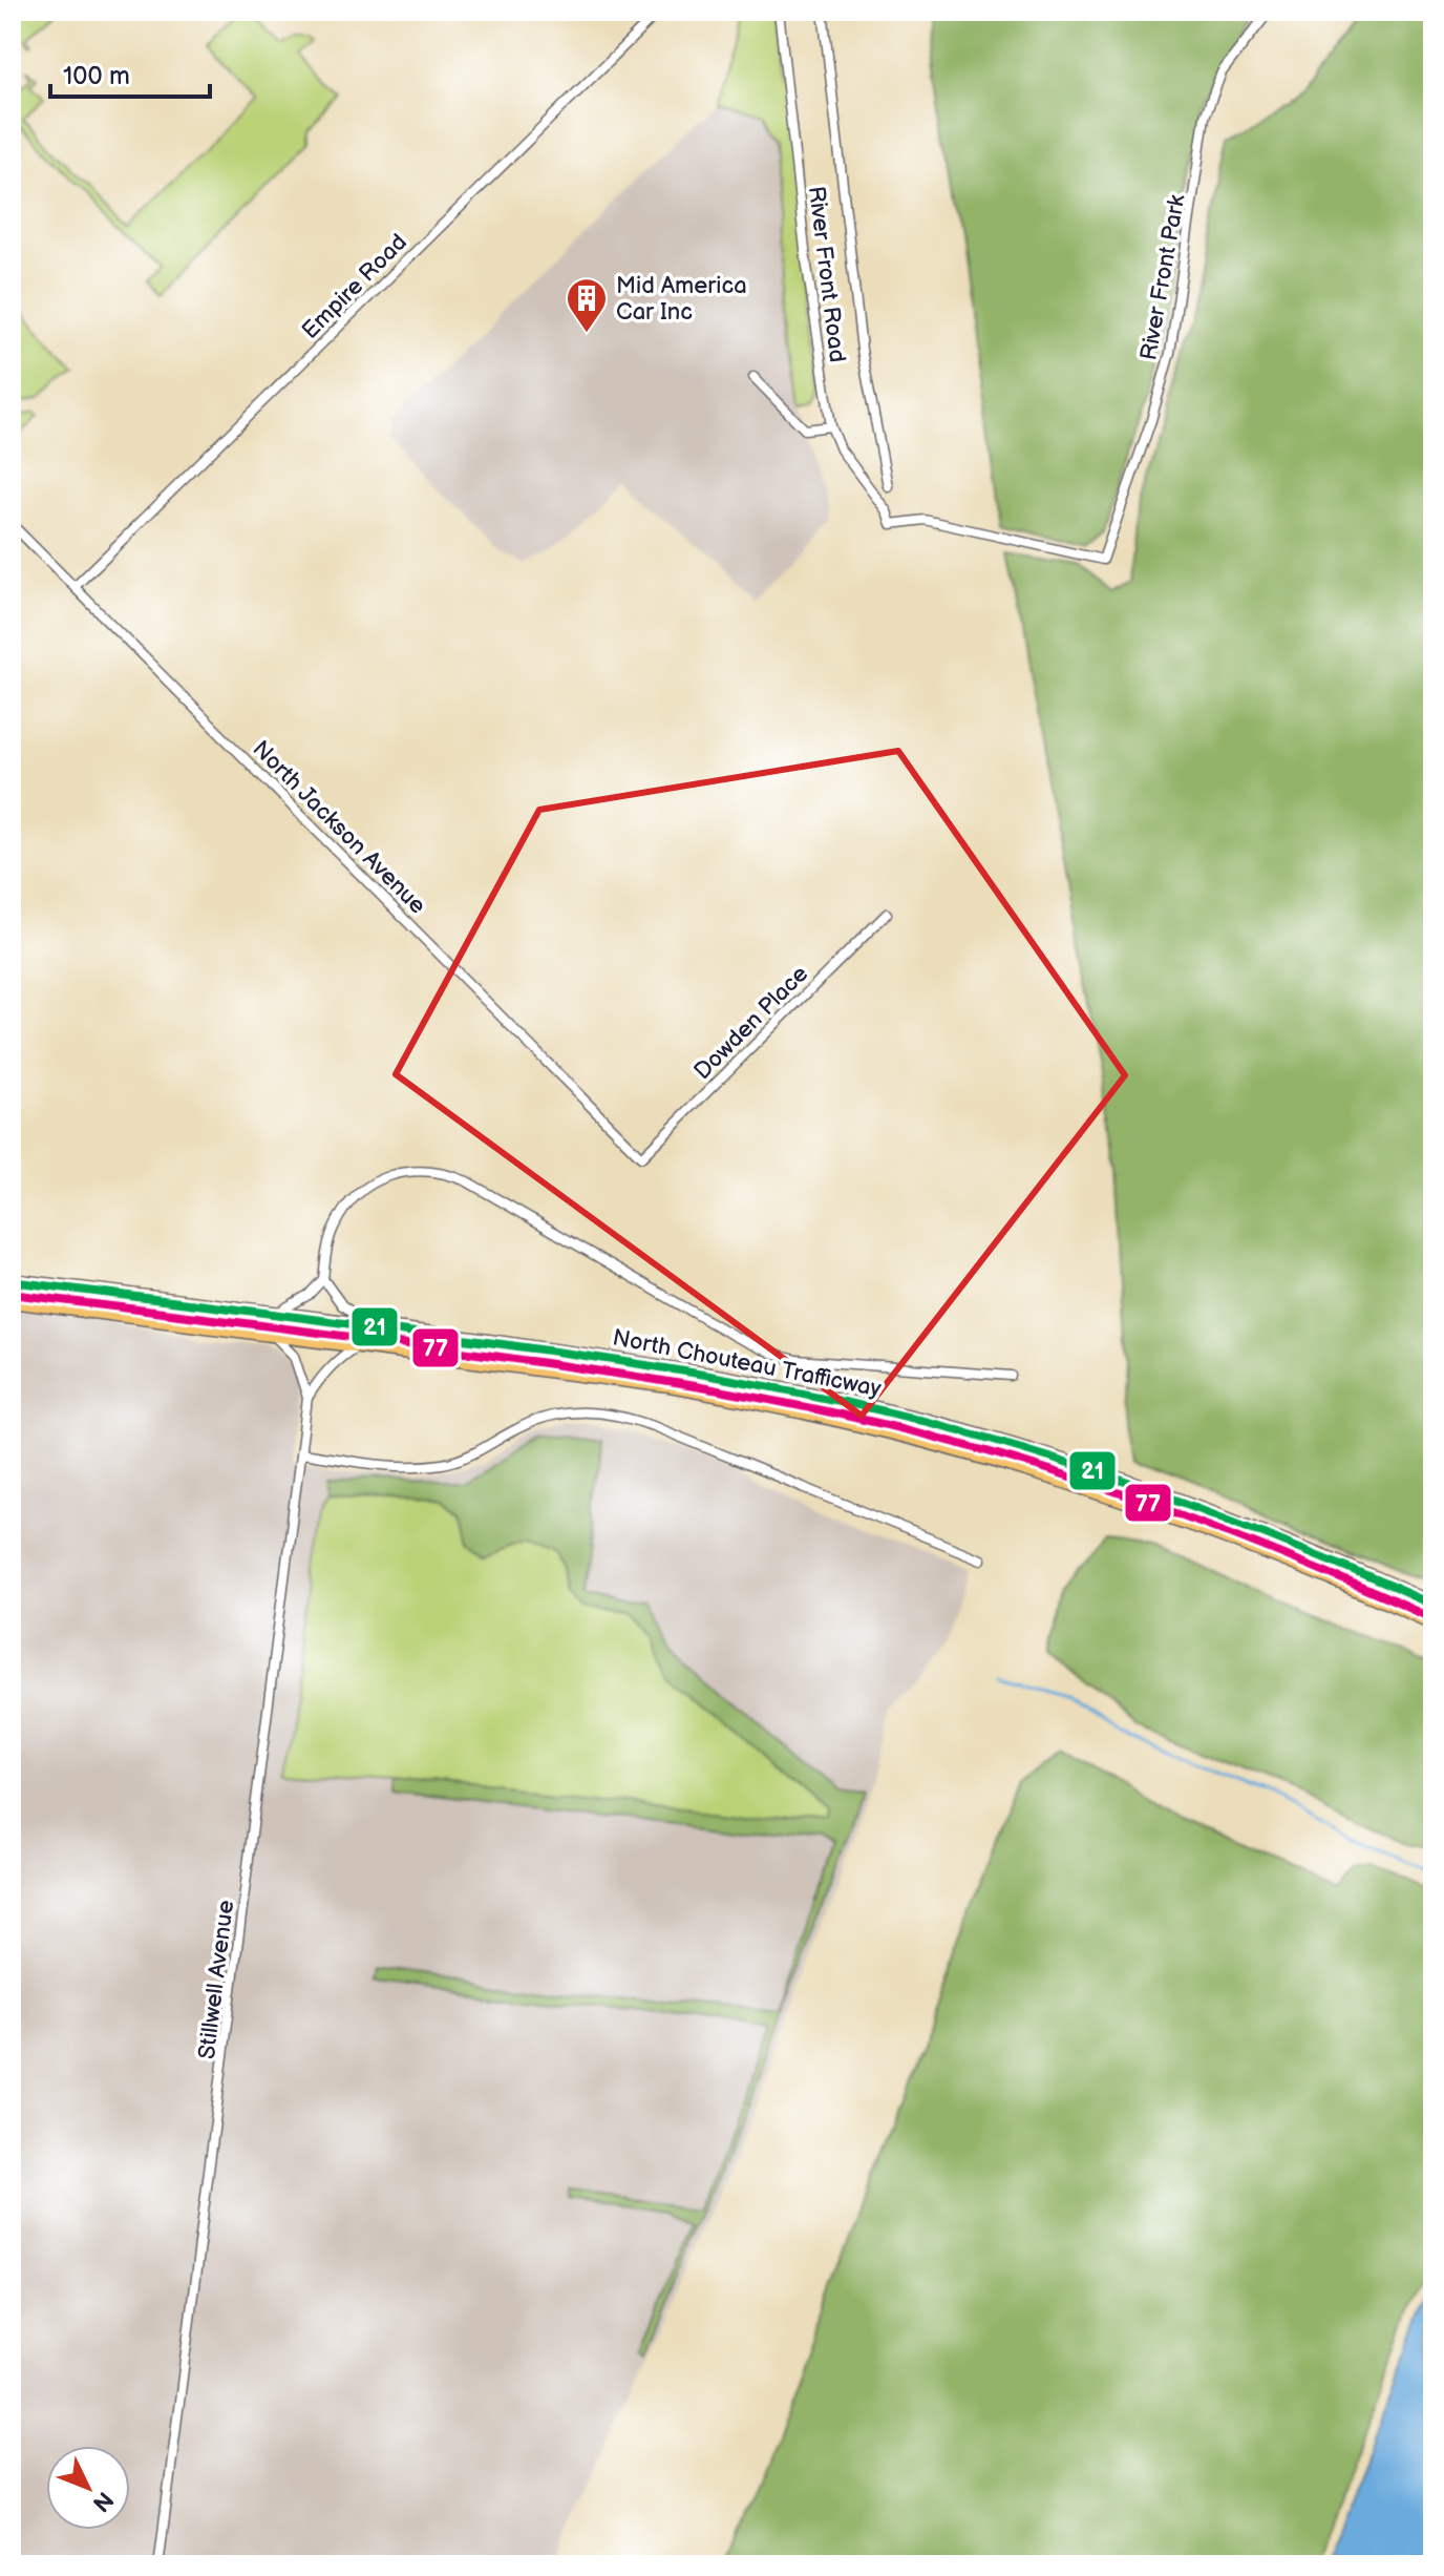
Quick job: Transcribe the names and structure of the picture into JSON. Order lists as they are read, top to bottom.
{
  "streets": {
    "main road": ["North Chouteau Trafficway"],
    "street": [
      "River Front Road",
      "River Front Park",
      "Empire Road",
      "North Jackson Avenue",
      "Dowden Place",
      "Stillwell Avenue"
    ]
  },
  "crossings": [
    ["River Front Road", "River Front Park"],
    ["Empire Road", "North Jackson Avenue"],
    ["North Jackson Avenue", "Dowden Place"],
    ["North Chouteau Trafficway", "Stillwell Avenue"]
  ],
  "places": {
    "building": ["Mid America Car Inc"]
  },
  "lines": ["transit line 21", "transit line 77"],
  "scale_bar": "100 m",
  "north": "bottom right"
}
